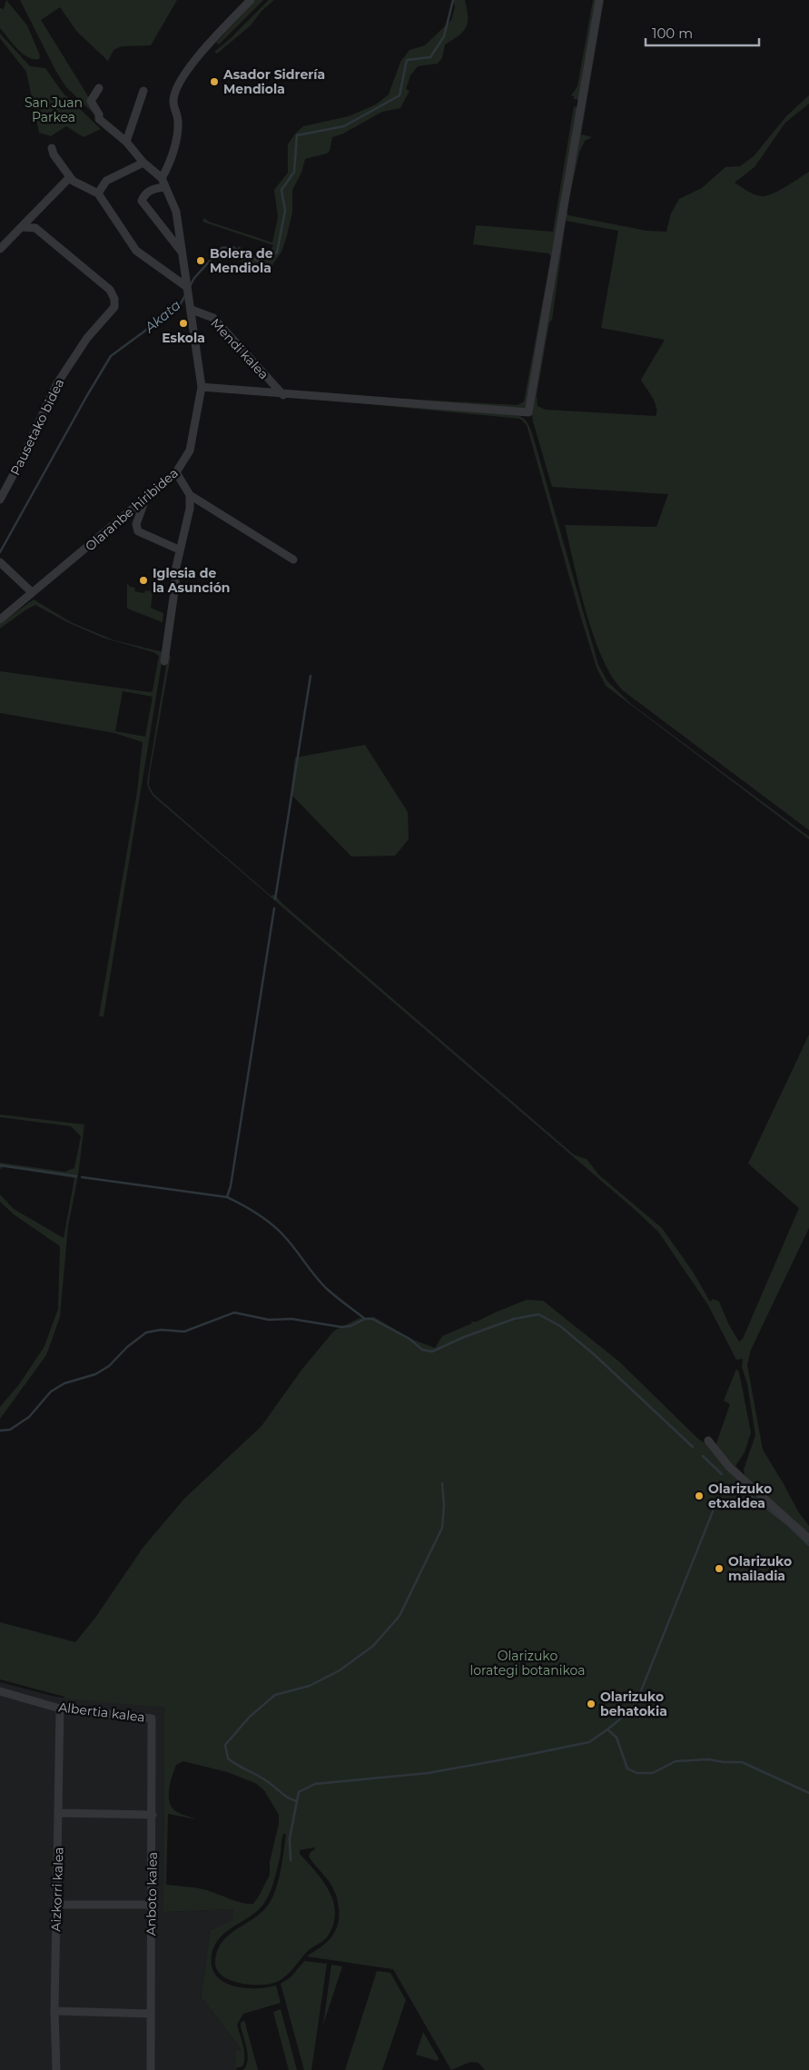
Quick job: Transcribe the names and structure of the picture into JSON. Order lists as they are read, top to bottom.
{
  "streets": {
    "street": [
      "Mendi kalea",
      "Pausetako bidea",
      "Olaranbe hiribidea",
      "Albertia kalea",
      "Aizkorri kalea",
      "Anboto kalea"
    ]
  },
  "crossings": [
    ["Mendi kalea", "Olaranbe hiribidea"],
    ["Albertia kalea", "Aizkorri kalea"],
    ["Albertia kalea", "Anboto kalea"]
  ],
  "water": ["Akata"],
  "parks": ["San Juan Parkea", "Olarizuko lorategi botanikoa"],
  "places": [
    "Asador Sidrería Mendiola",
    "Bolera de Mendiola",
    "Eskola",
    "Iglesia de la Asunción",
    "Olarizuko etxaldea",
    "Olarizuko mailadia",
    "Olarizuko behatokia"
  ],
  "scale_bar": "100 m"
}
